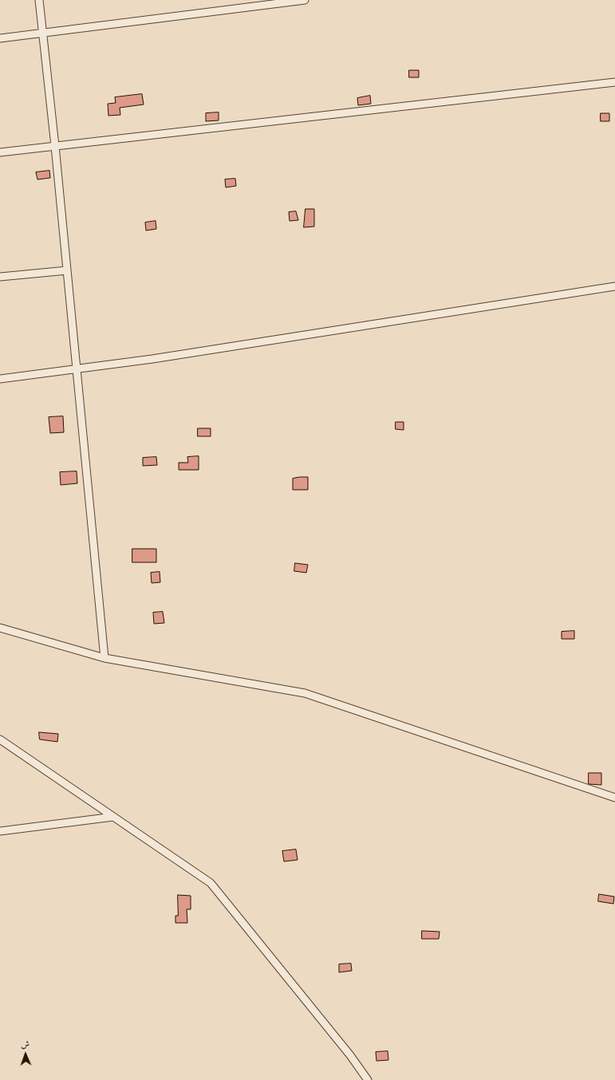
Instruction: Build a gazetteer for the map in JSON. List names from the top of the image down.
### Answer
{
  "north": "top"
}
